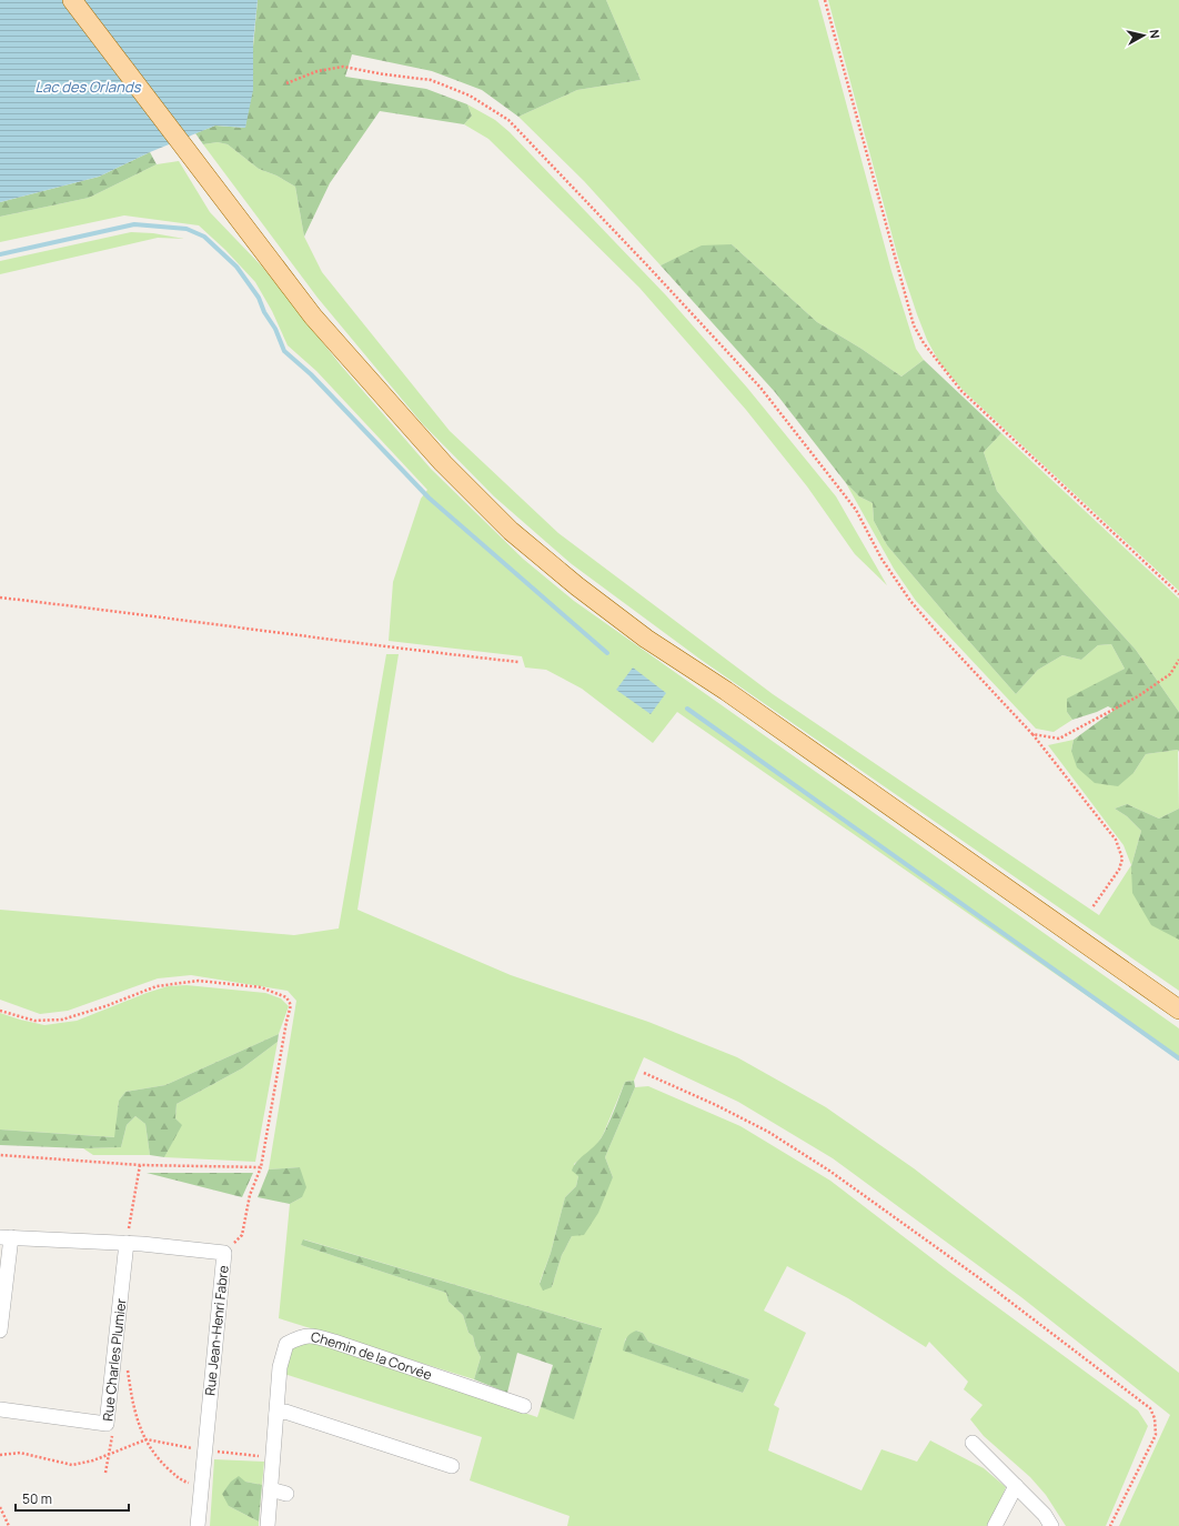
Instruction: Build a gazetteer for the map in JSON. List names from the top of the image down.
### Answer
{
  "streets": {
    "street": ["Rue Jean-Henri Fabre", "Chemin de la Corvée", "Rue Charles Plumier"]
  },
  "crossings": [
    ["Rue Jean-Henri Fabre", "Rue Charles Plumier"]
  ],
  "water": ["Lac des Orlands"],
  "scale_bar": "50 m",
  "north": "right"
}
